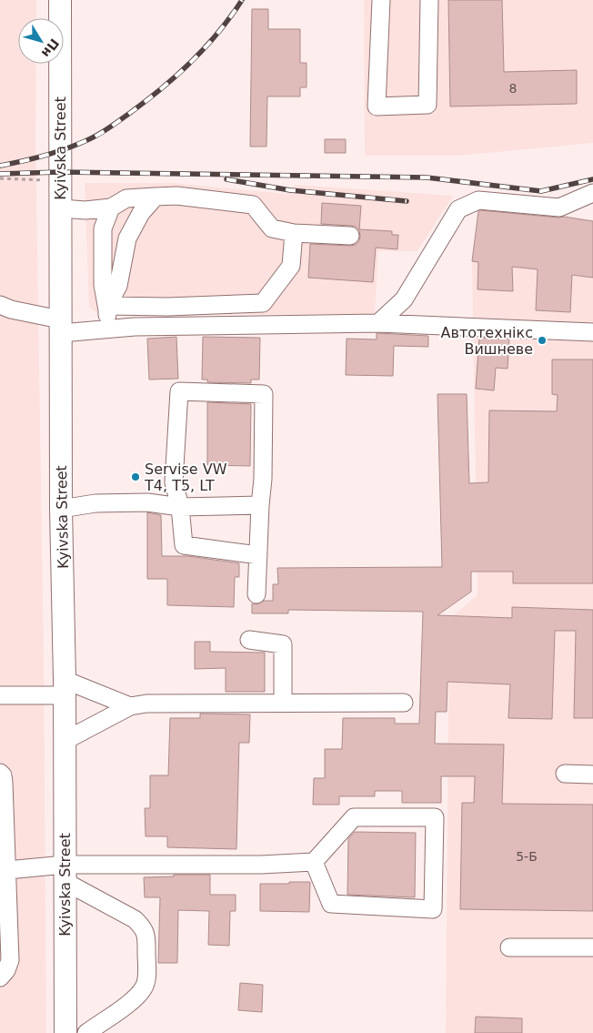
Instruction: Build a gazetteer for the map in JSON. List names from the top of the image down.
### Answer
{
  "streets": {
    "main road": ["Kyivska Street"]
  },
  "places": ["Автотехнікс Вишневе", "Servise VW T4, T5, LT"],
  "house_numbers": ["8", "5-Б"],
  "north": "bottom right"
}
